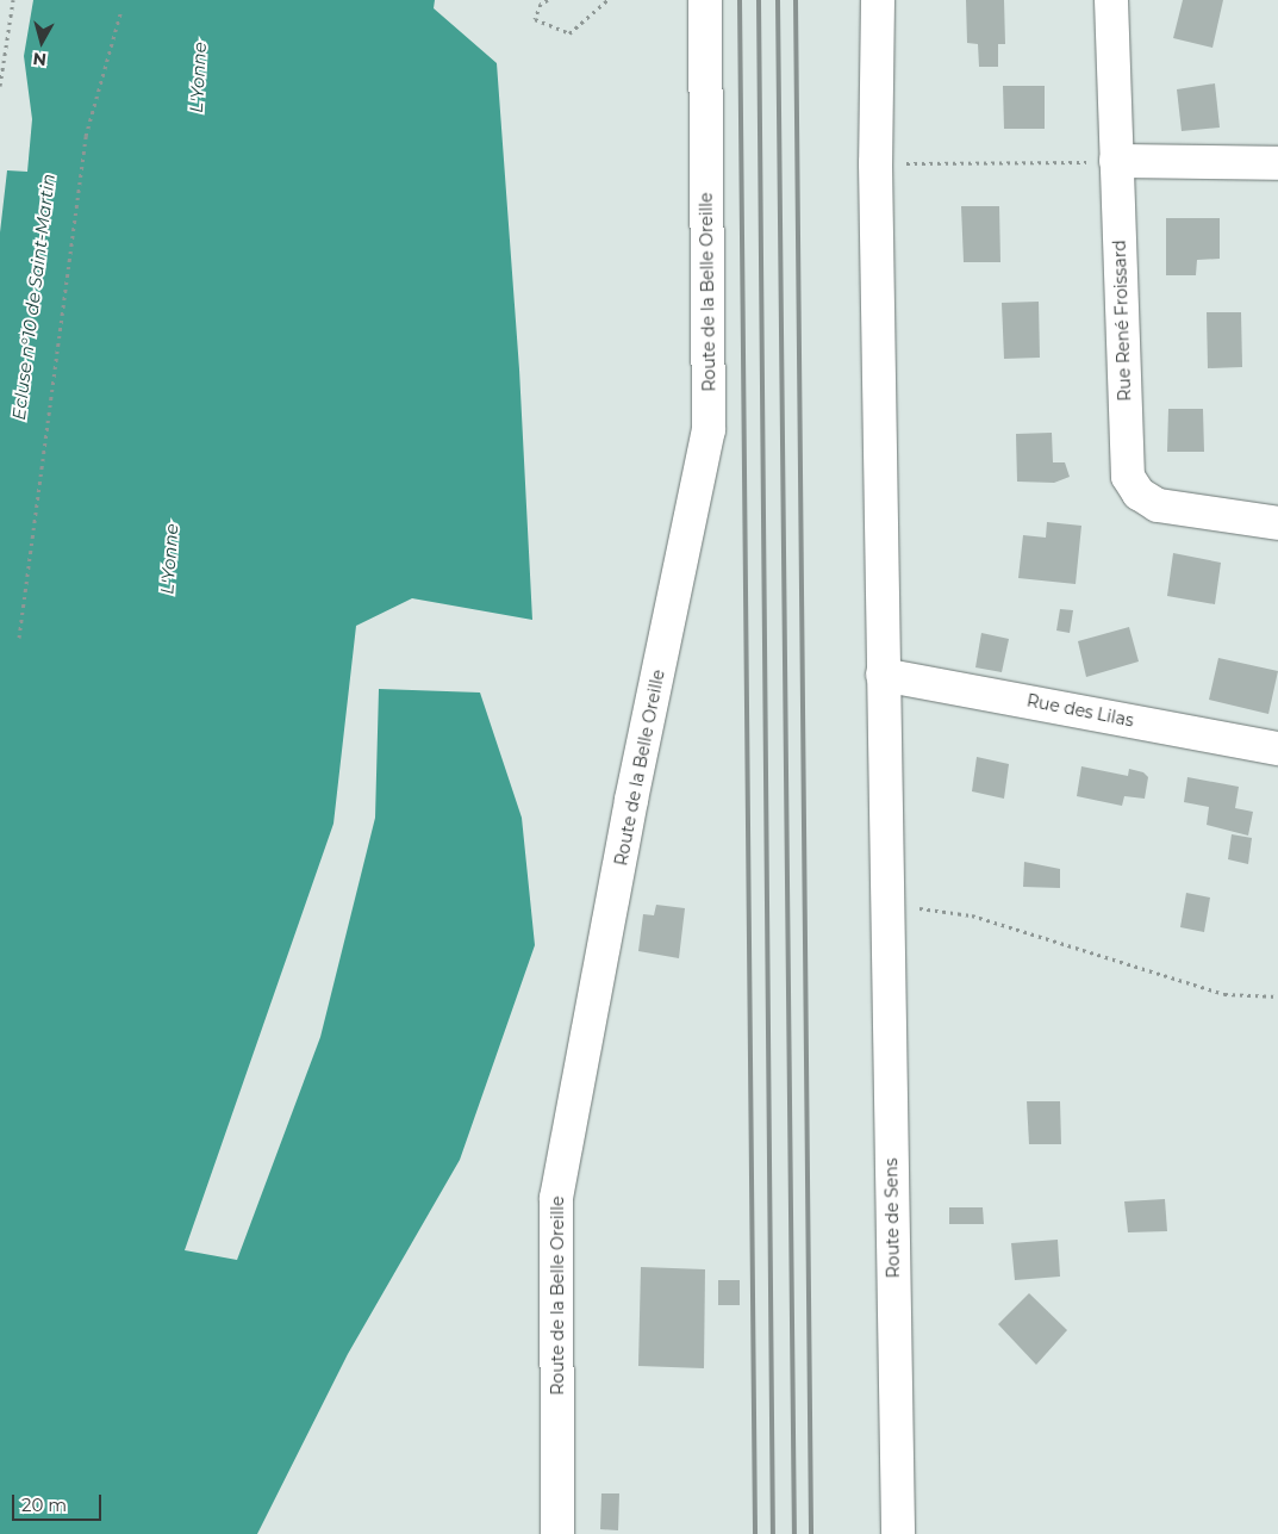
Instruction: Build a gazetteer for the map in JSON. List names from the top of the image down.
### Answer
{
  "streets": {
    "street": [
      "Route de la Belle Oreille",
      "Rue René Froissard",
      "Rue des Lilas",
      "Route de Sens"
    ]
  },
  "crossings": [
    ["Rue des Lilas", "Route de Sens"]
  ],
  "water": ["L'Yonne", "Ecluse n°10 de Saint-Martin"],
  "scale_bar": "20 m",
  "north": "bottom"
}
